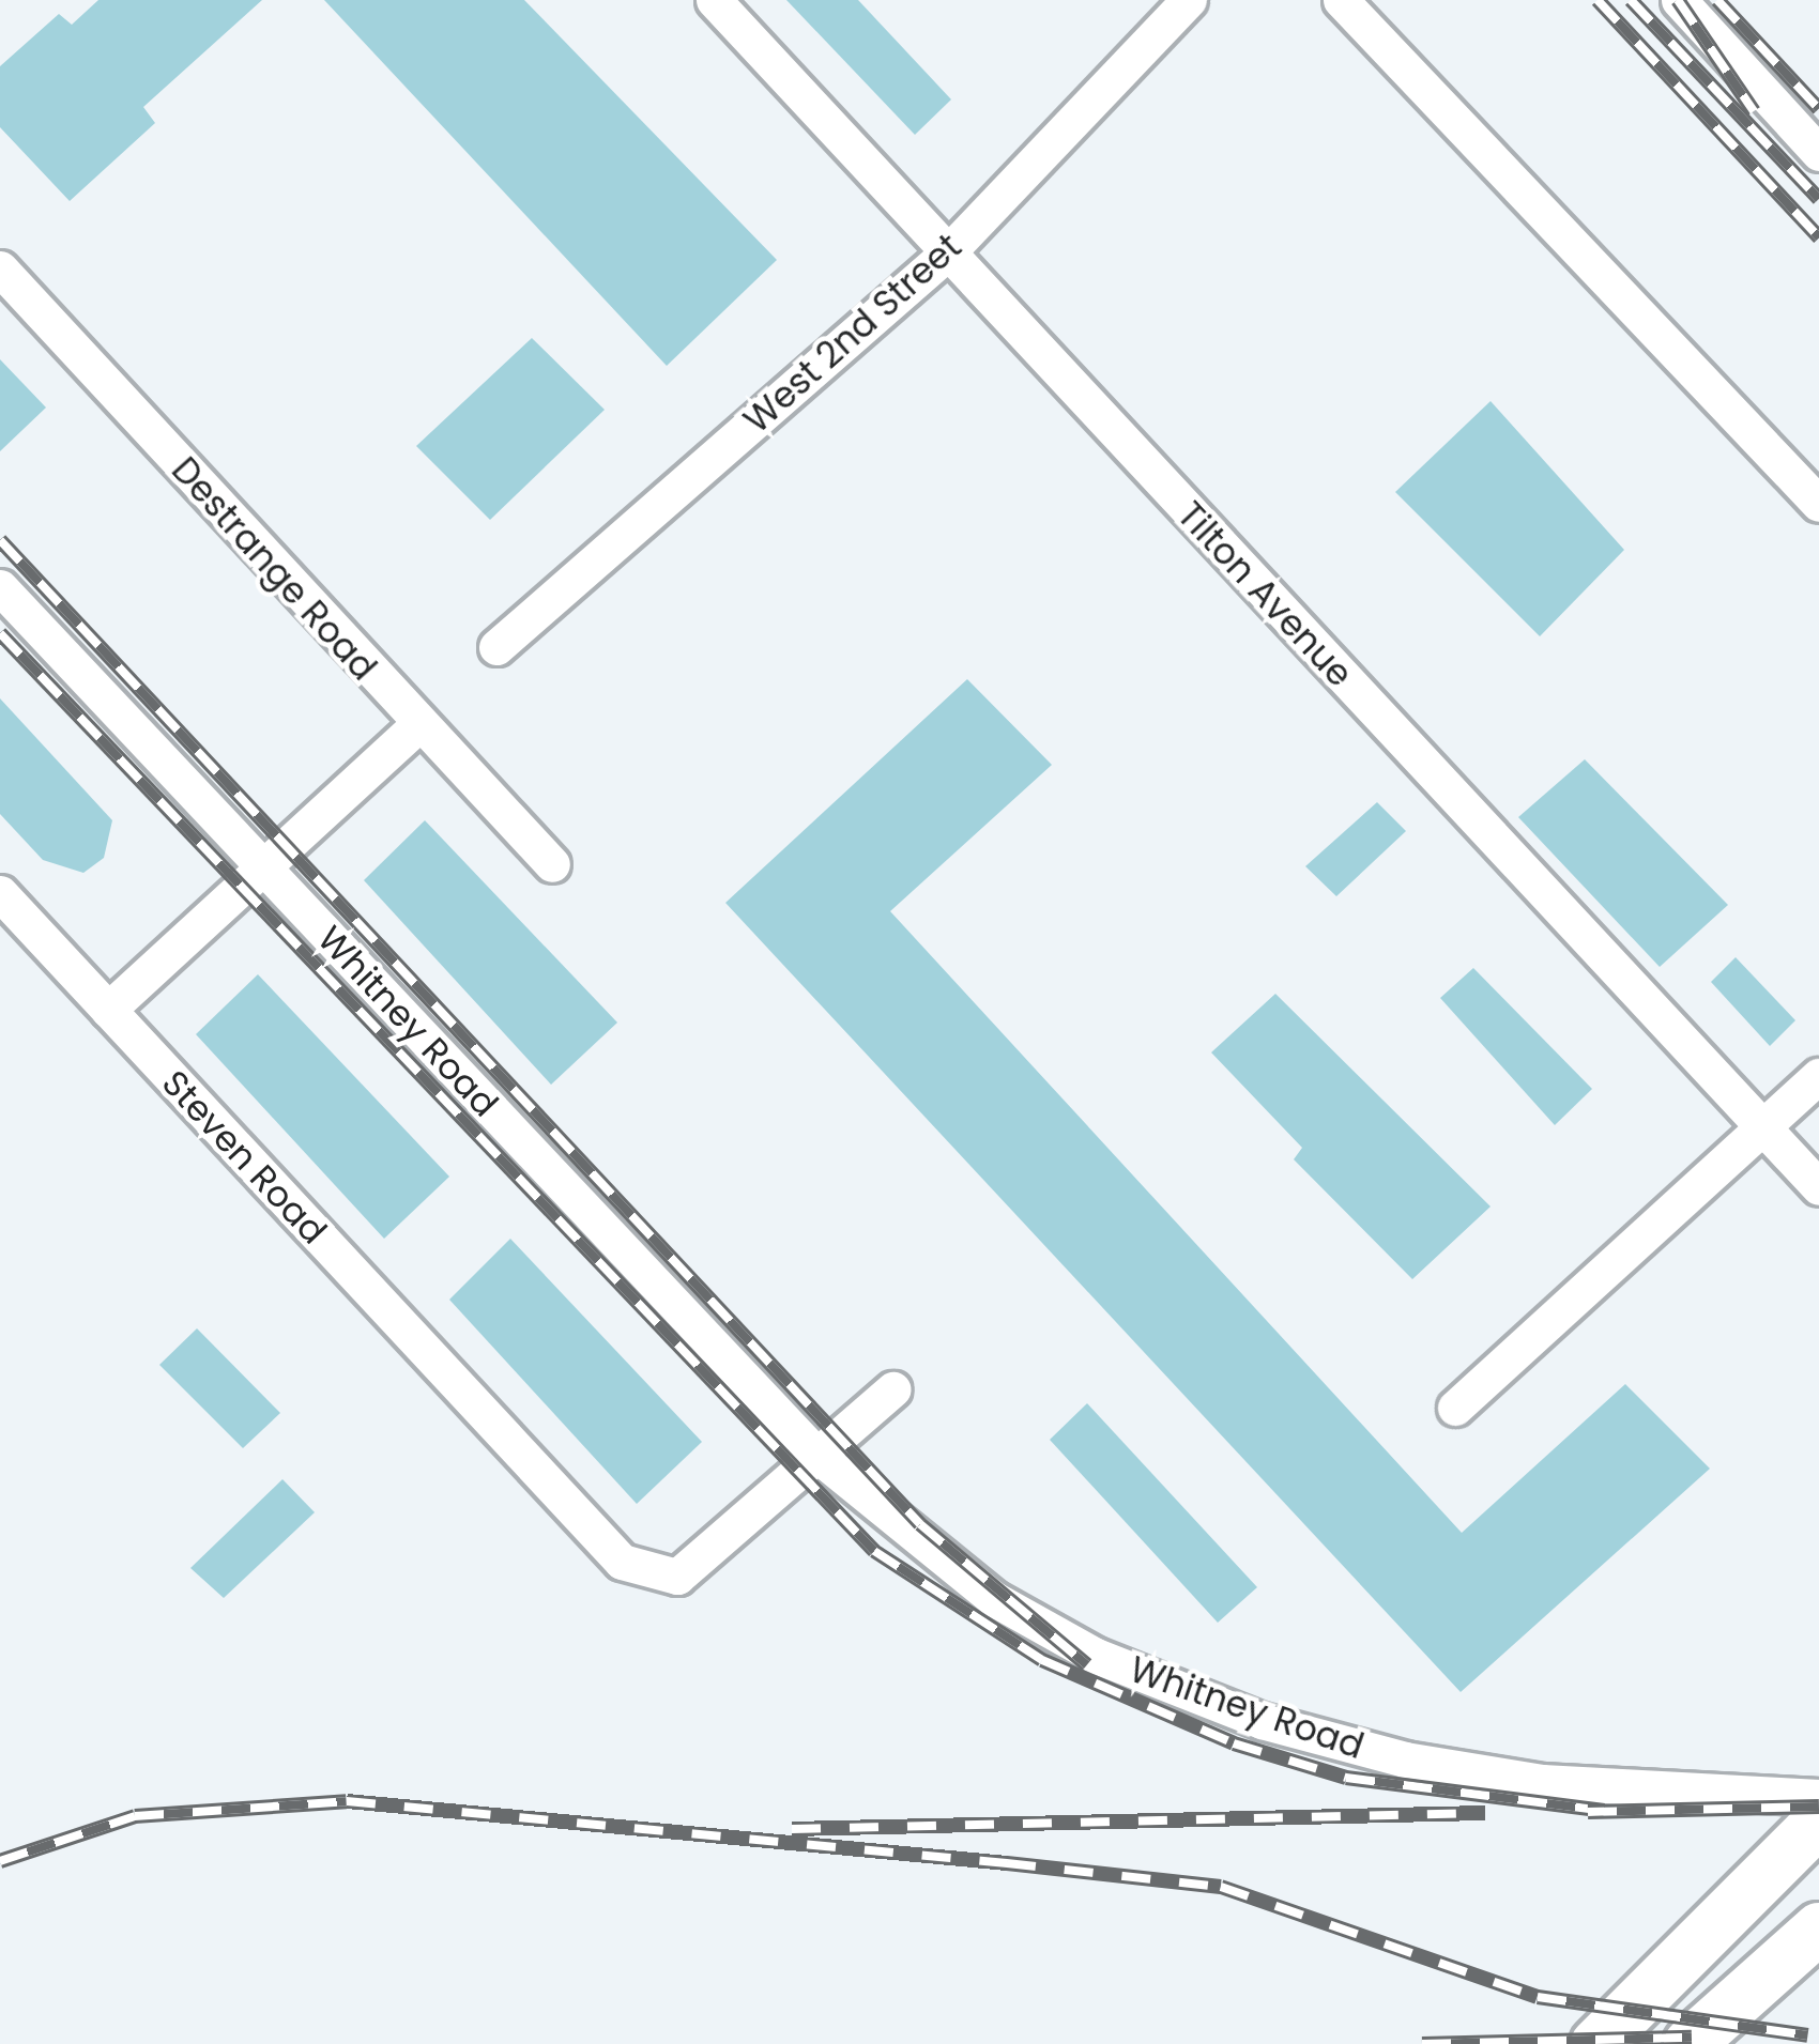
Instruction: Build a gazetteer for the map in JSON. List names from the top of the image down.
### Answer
{
  "streets": {
    "street": [
      "West 2nd Street",
      "Destrange Road",
      "Tilton Avenue",
      "Whitney Road",
      "Steven Road"
    ]
  },
  "crossings": [
    ["West 2nd Street", "Tilton Avenue"],
    ["Whitney Road", "Steven Road"]
  ]
}
